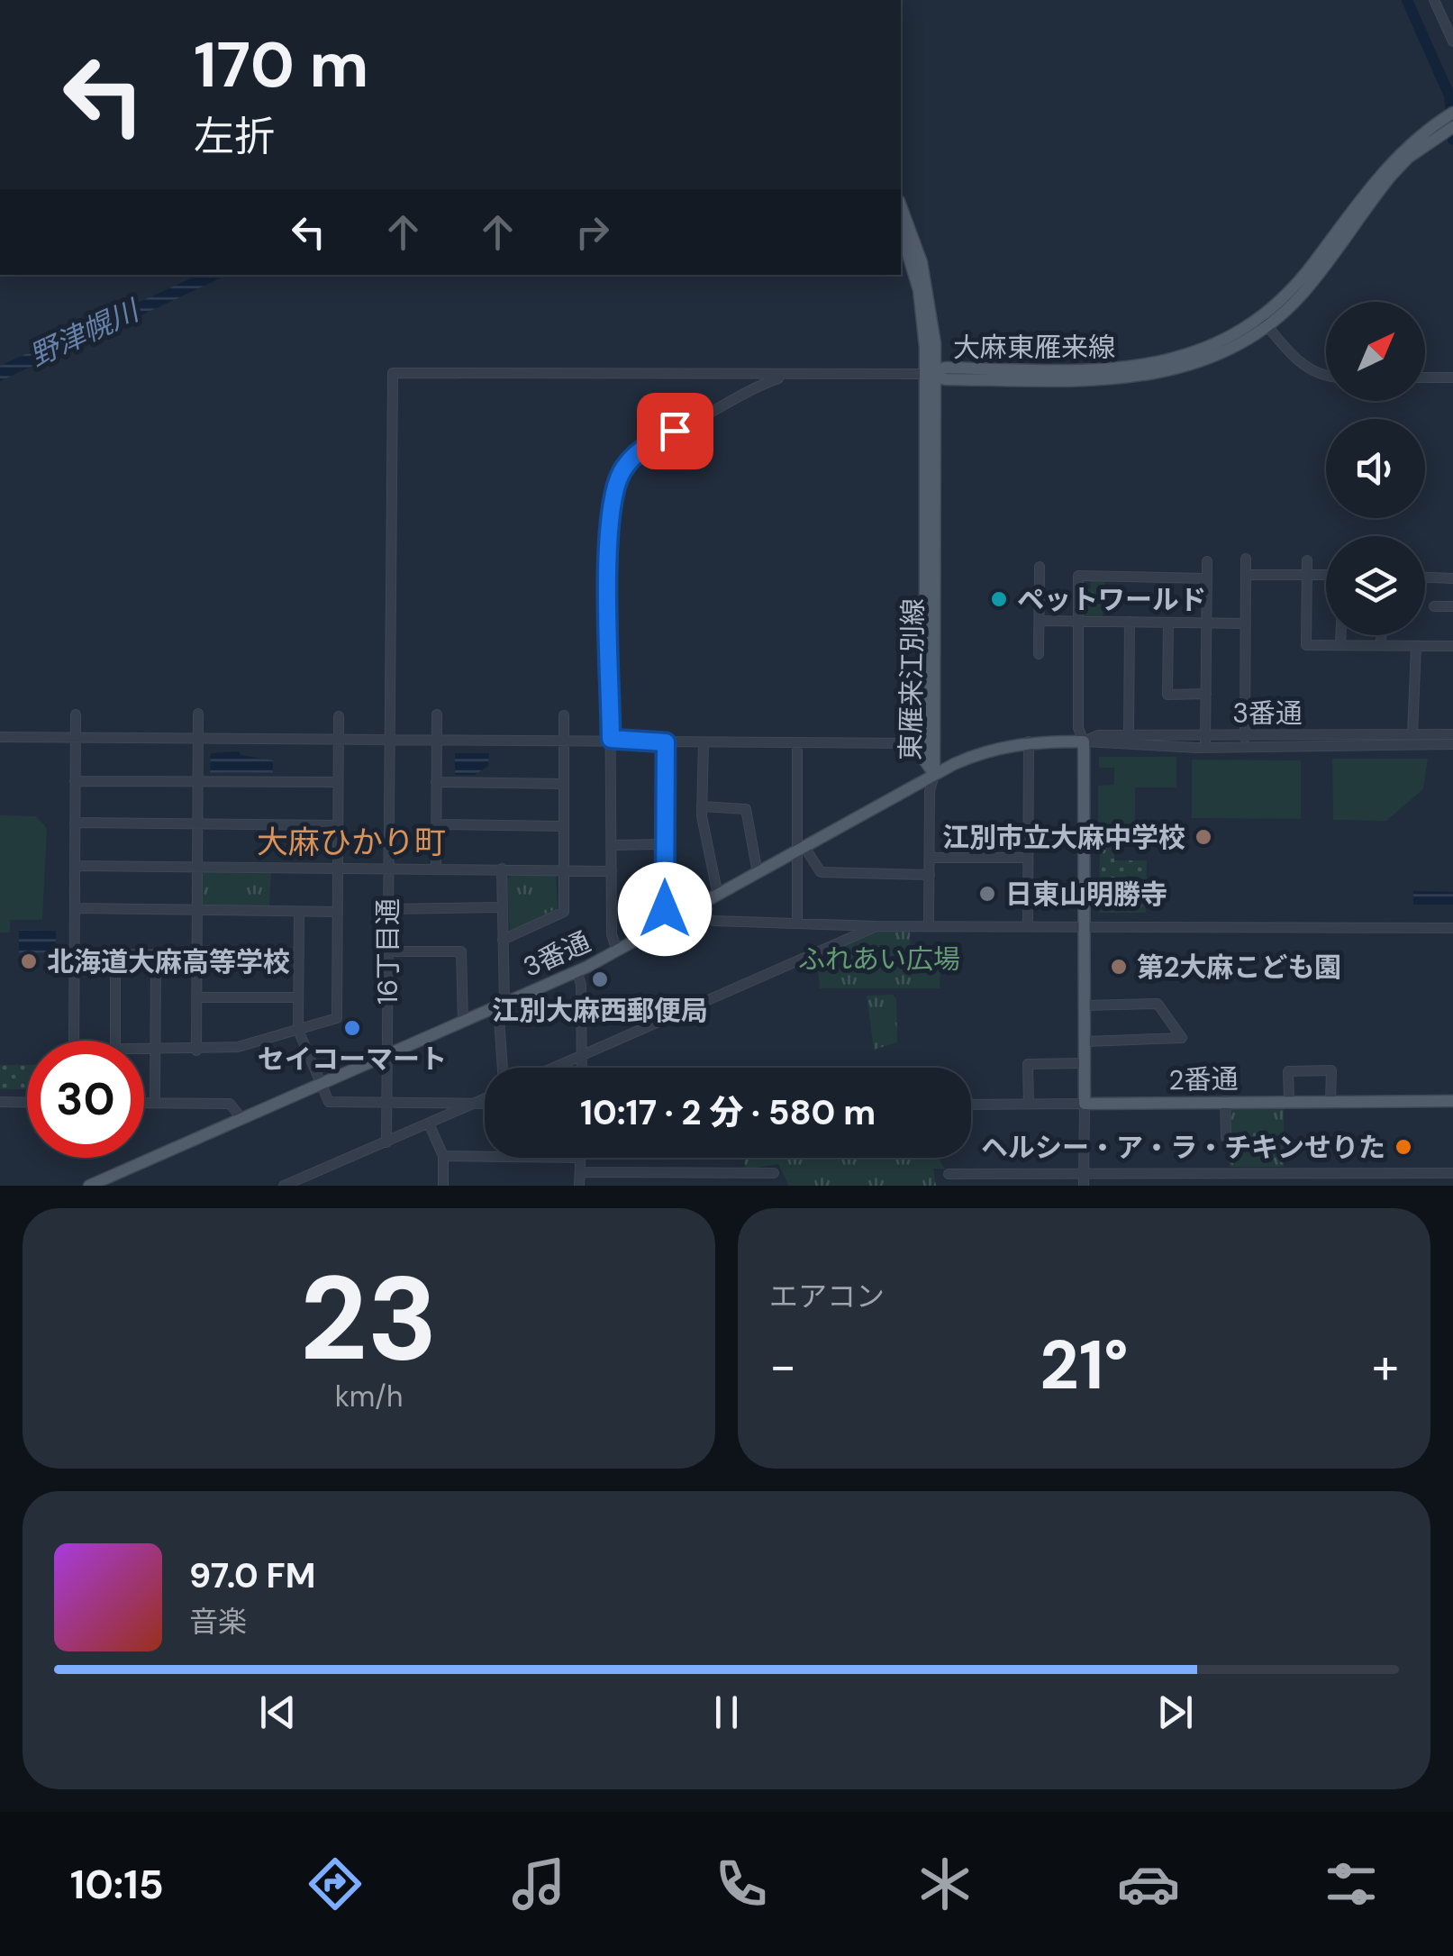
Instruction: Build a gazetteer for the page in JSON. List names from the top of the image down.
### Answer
{
  "streets": {
    "main road": [
      "大麻東雁来線",
      "東雁来江別線",
      "3番通",
      "2番通"
    ],
    "street": ["16丁目通"]
  },
  "crossings": [
    ["大麻東雁来線", "東雁来江別線"],
    ["東雁来江別線", "3番通"],
    ["3番通", "16丁目通"]
  ],
  "districts": ["大麻ひかり町"],
  "water": ["野津幌川"],
  "parks": ["ふれあい広場"],
  "places": [
    "ペットワールド",
    "江別市立大麻中学校",
    "日東山明勝寺",
    "北海道大麻高等学校",
    "第2大麻こども園",
    "江別大麻西郵便局",
    "セイコーマート",
    "ヘルシー・ア・ラ・チキンせりた"
  ],
  "north": "top right",
  "page": {
    "turn": ["170 m", "左折"],
    "limit": "30",
    "trip": "10:17 · 2 分 · 580 m",
    "tile": [
      ["23", "km/h"],
      "エアコン"
    ],
    "heat": ["−", "21°", "+"],
    "song": ["97.0 FM", "音楽"],
    "tabs": "10:15"
  }
}
